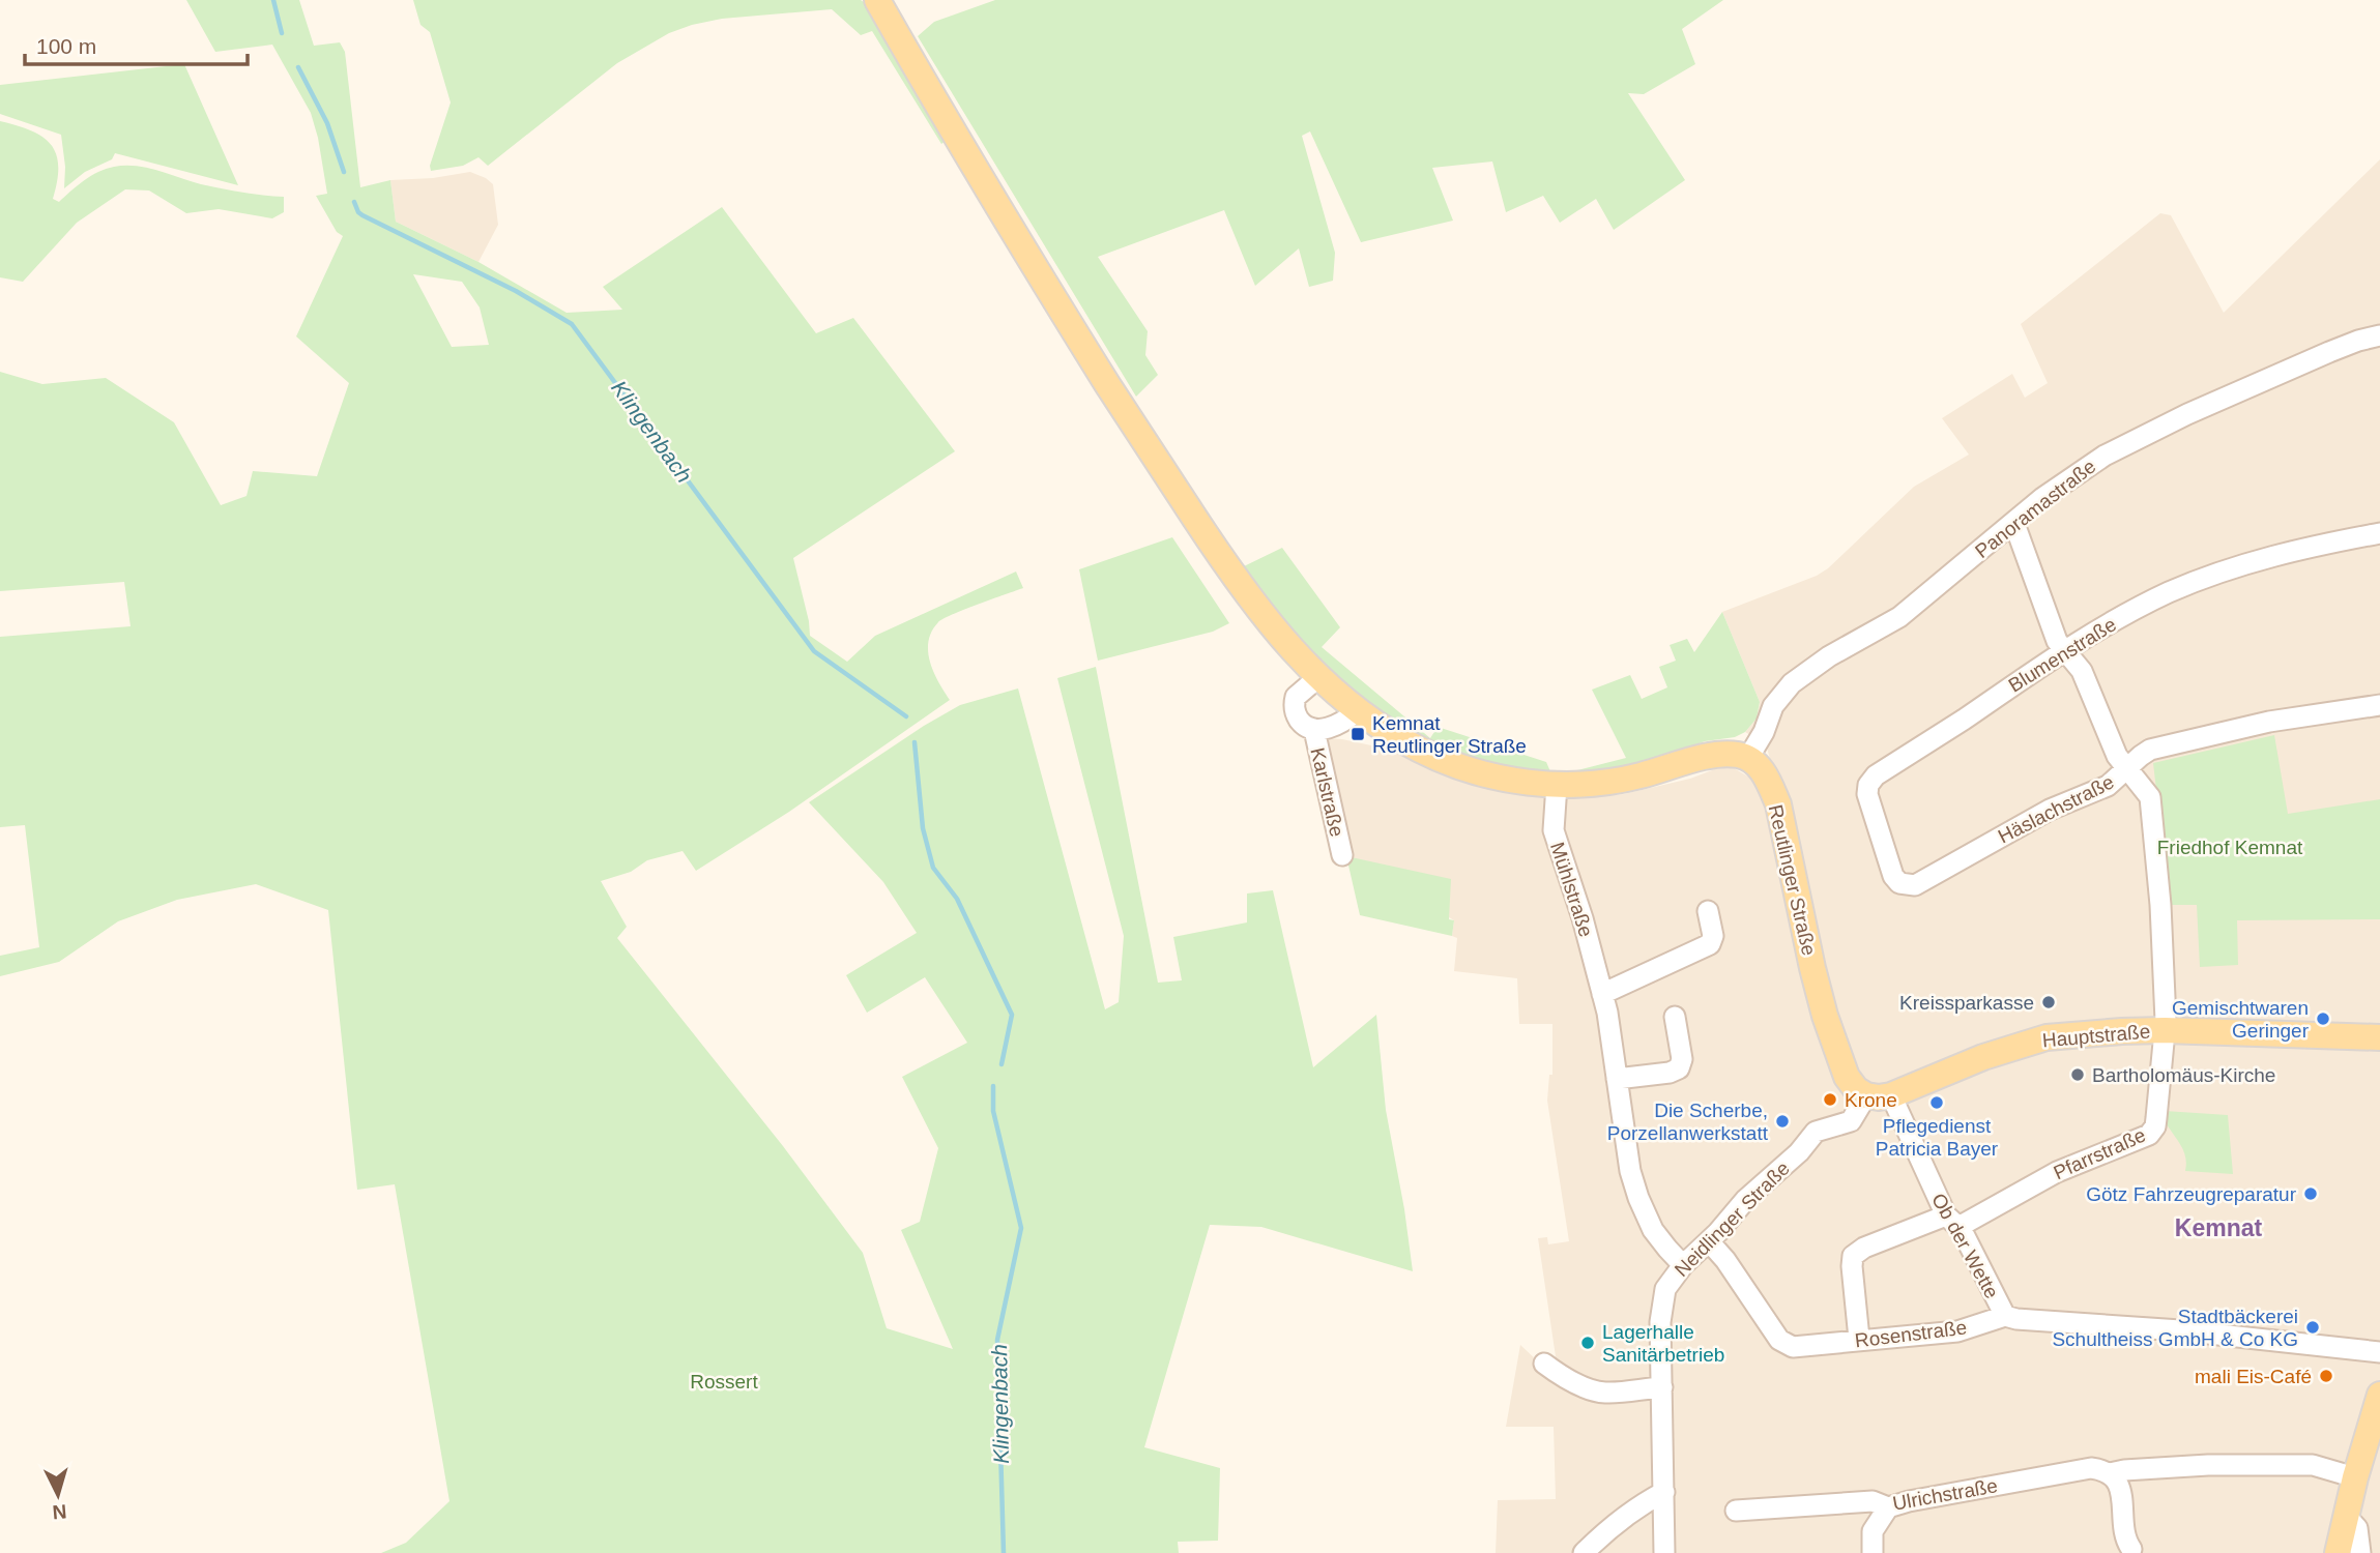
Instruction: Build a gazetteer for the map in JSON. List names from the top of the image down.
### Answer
{
  "streets": {
    "main road": ["Reutlinger Straße", "Hauptstraße"],
    "street": [
      "Panoramastraße",
      "Blumenstraße",
      "Karlstraße",
      "Häslachstraße",
      "Mühlstraße",
      "Pfarrstraße",
      "Neidlinger Straße",
      "Ob der Wette",
      "Rosenstraße",
      "Ulrichstraße"
    ]
  },
  "crossings": [
    ["Panoramastraße", "Reutlinger Straße"],
    ["Blumenstraße", "Häslachstraße"],
    ["Reutlinger Straße", "Hauptstraße"],
    ["Reutlinger Straße", "Neidlinger Straße"],
    ["Reutlinger Straße", "Ob der Wette"],
    ["Mühlstraße", "Neidlinger Straße"],
    ["Hauptstraße", "Pfarrstraße"],
    ["Hauptstraße", "Neidlinger Straße"],
    ["Hauptstraße", "Ob der Wette"],
    ["Pfarrstraße", "Ob der Wette"],
    ["Neidlinger Straße", "Ob der Wette"],
    ["Neidlinger Straße", "Rosenstraße"],
    ["Ob der Wette", "Rosenstraße"]
  ],
  "districts": ["Kemnat"],
  "water": ["Klingenbach"],
  "parks": ["Friedhof Kemnat", "Rossert"],
  "places": {
    "transit": ["Kemnat Reutlinger Straße"],
    "other": [
      "Kreissparkasse",
      "Gemischtwaren Geringer",
      "Bartholomäus-Kirche",
      "Krone",
      "Pflegedienst Patricia Bayer",
      "Die Scherbe, Porzellanwerkstatt",
      "Götz Fahrzeugreparatur",
      "Stadtbäckerei Schultheiss GmbH & Co KG",
      "Lagerhalle Sanitärbetrieb",
      "mali Eis-Café"
    ]
  },
  "scale_bar": "100 m",
  "north": "bottom"
}
